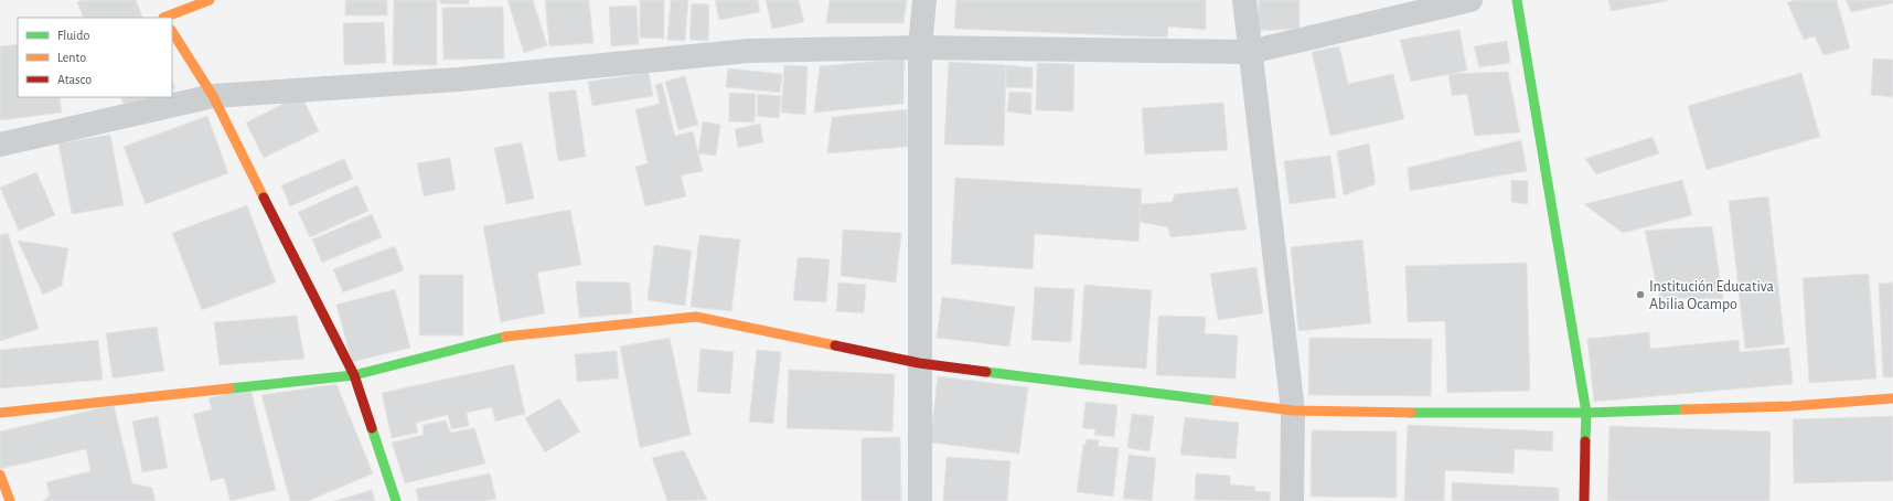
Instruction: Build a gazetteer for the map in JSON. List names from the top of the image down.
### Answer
{
  "places": ["Institución Educativa Abilia Ocampo"],
  "legend": ["Fluido", "Lento", "Atasco"]
}
